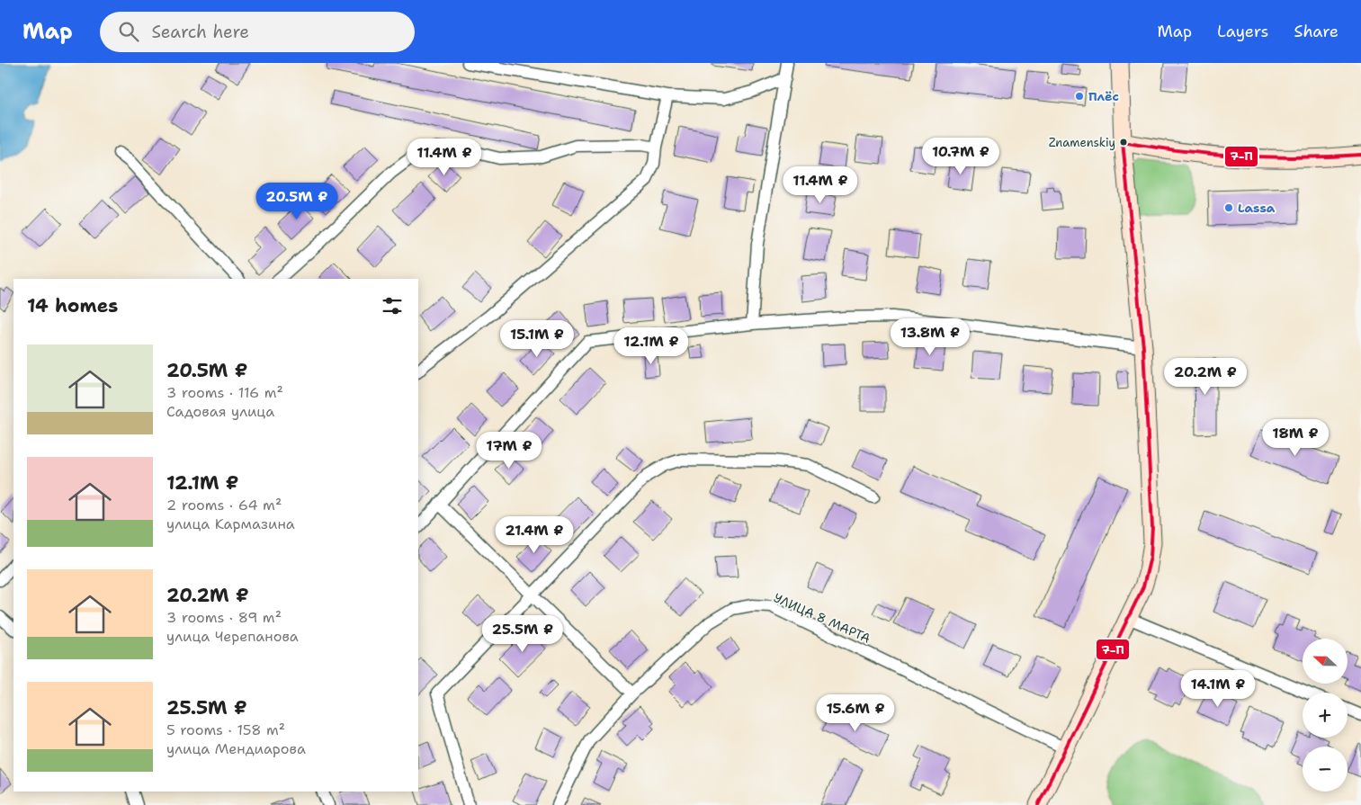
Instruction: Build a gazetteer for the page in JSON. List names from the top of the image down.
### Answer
{
  "streets": {
    "street": ["УЛИЦА 8 МАРТА"]
  },
  "places": ["Плёс", "Znamenskiy", "Lassa"],
  "lines": ["transit line 7-П"],
  "north": "left",
  "page": {
    "header": "Map",
    "search": "Search here",
    "nav": ["Map", "Layers", "Share"],
    "price": [
      "10.7M ₽",
      "11.4M ₽",
      "11.4M ₽",
      "20.5M ₽",
      "13.8M ₽",
      "15.1M ₽",
      "12.1M ₽",
      "20.2M ₽",
      "18M ₽",
      "17M ₽",
      "21.4M ₽",
      "25.5M ₽",
      "14.1M ₽",
      "15.6M ₽"
    ],
    "heading": "14 homes",
    "list": [
      {
        "name": "20.5M ₽",
        "note": "3 rooms · 116 m² · Садовая улица"
      },
      {
        "name": "12.1M ₽",
        "note": "2 rooms · 64 m² · улица Кармазина"
      },
      {
        "name": "20.2M ₽",
        "note": "3 rooms · 89 m² · улица Черепанова"
      },
      {
        "name": "25.5M ₽",
        "note": "5 rooms · 158 m² · улица Мендиарова"
      }
    ],
    "map_buttons": ["+", "−"]
  }
}
